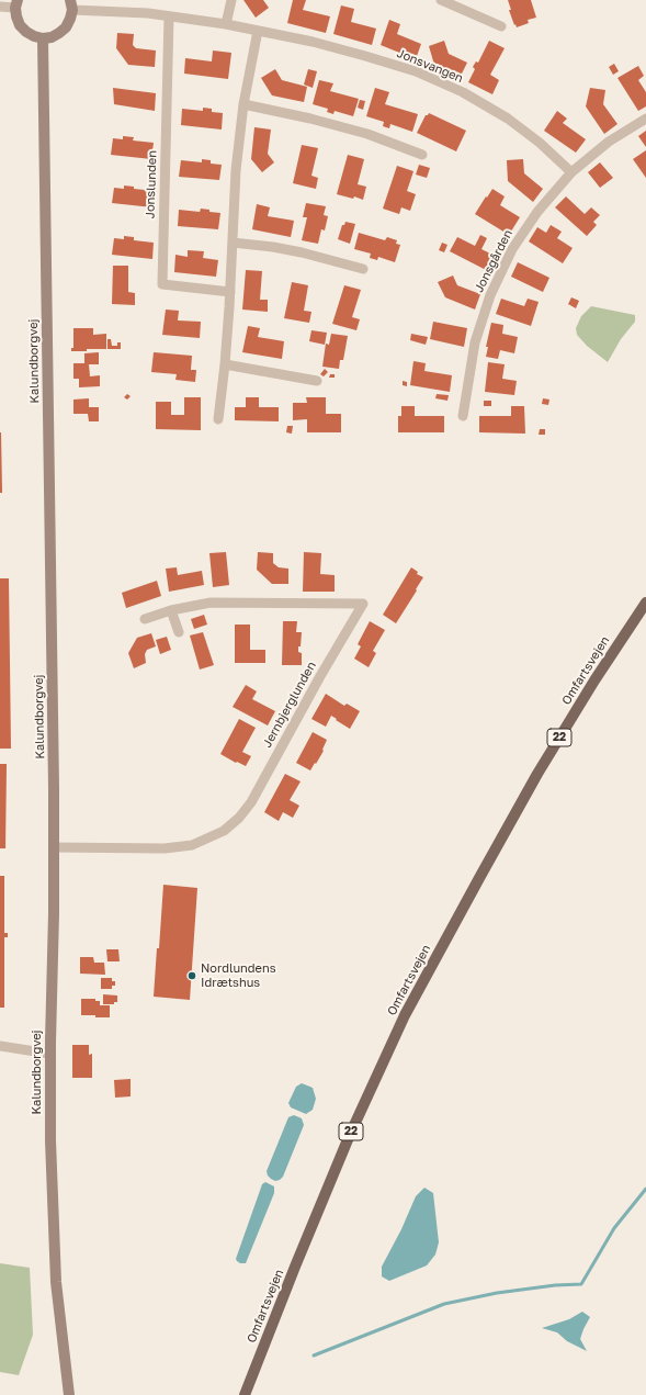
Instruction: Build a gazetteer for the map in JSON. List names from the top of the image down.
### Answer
{
  "streets": {
    "main road": ["Omfartsvejen", "22"],
    "street": [
      "Jonsvangen",
      "Jonslunden",
      "Jonsgården",
      "Kalundborgvej",
      "Jernbjerglunden"
    ]
  },
  "crossings": [
    ["Jonsvangen", "Jonslunden"],
    ["Jonsvangen", "Jonsgården"],
    ["Kalundborgvej", "Jernbjerglunden"]
  ],
  "places": ["Nordlundens Idrætshus"]
}
